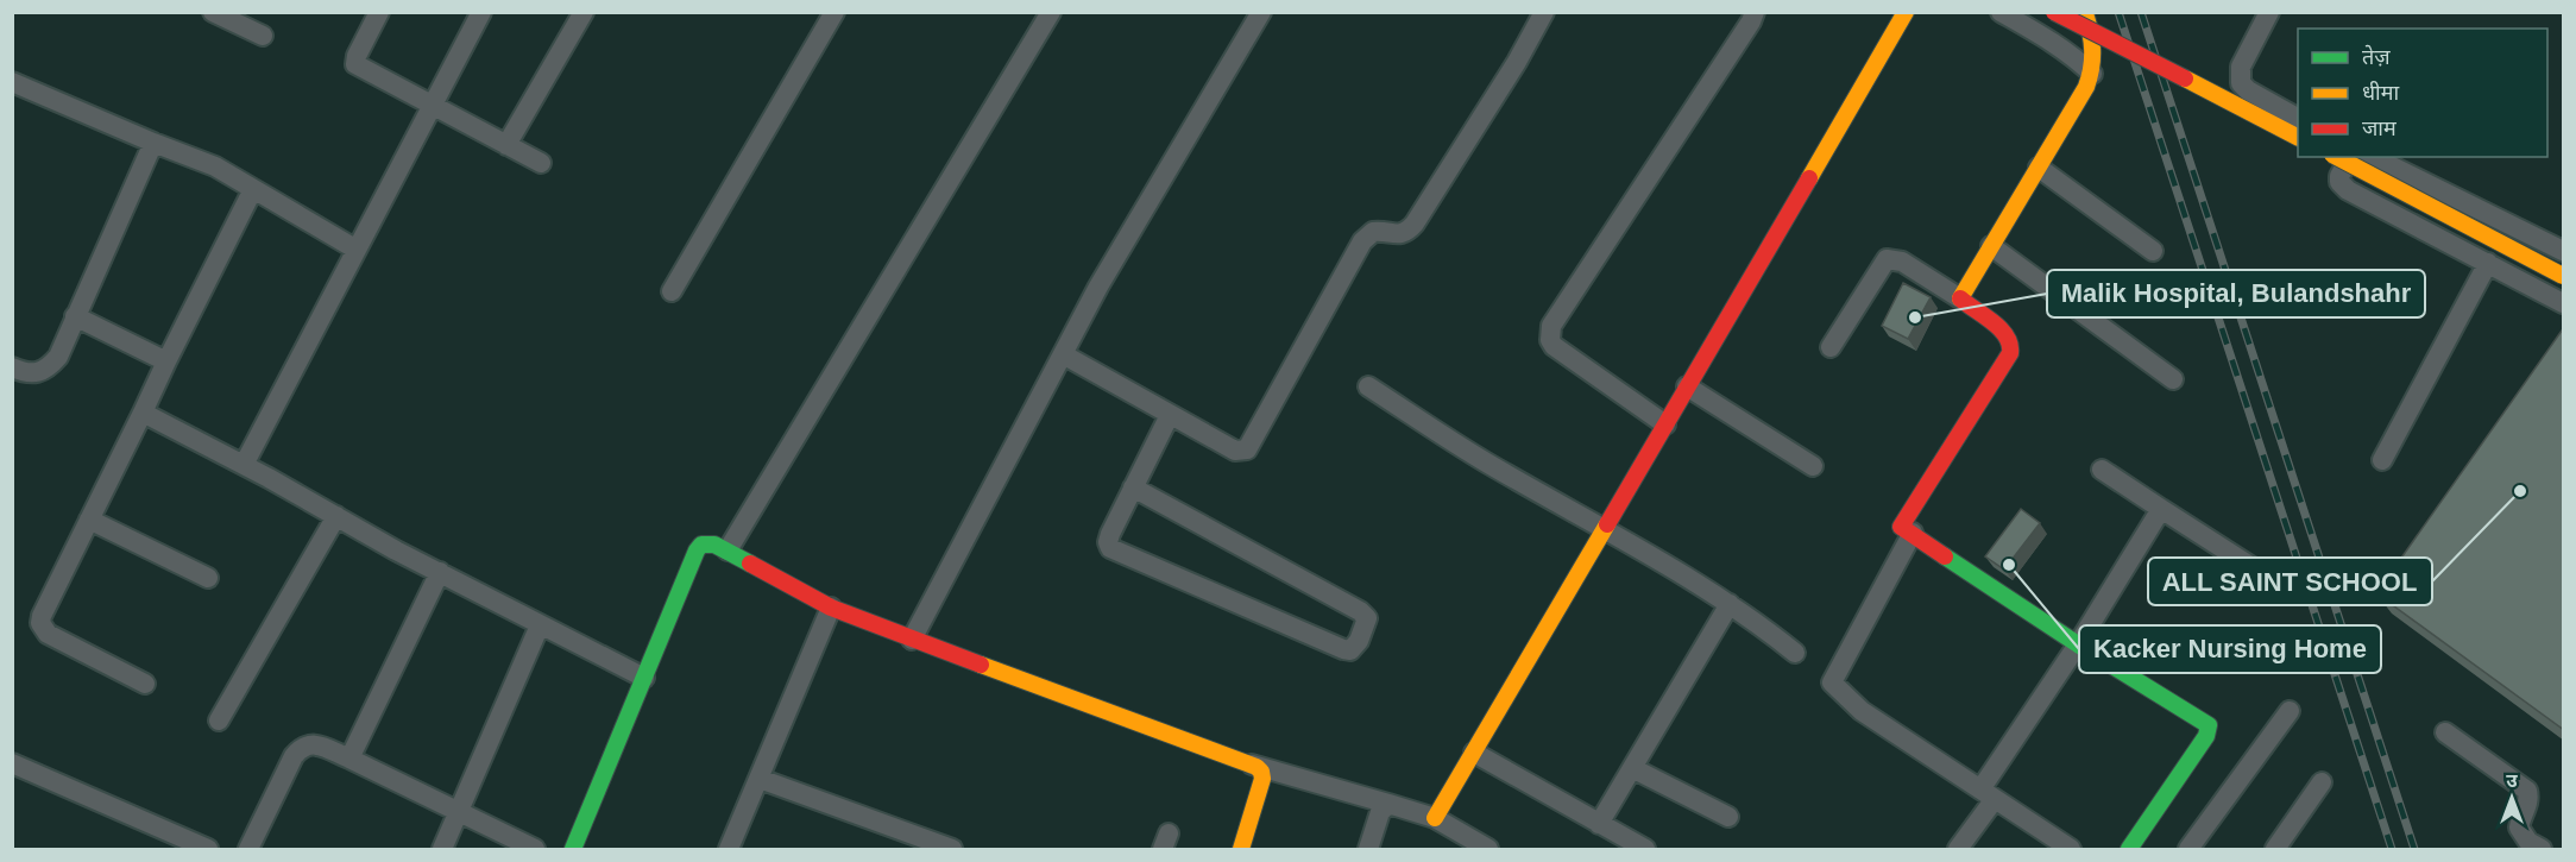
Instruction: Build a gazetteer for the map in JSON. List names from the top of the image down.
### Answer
{
  "places": ["Malik Hospital, Bulandshahr", "ALL SAINT SCHOOL", "Kacker Nursing Home"],
  "legend": ["तेज़", "धीमा", "जाम"],
  "north": "top"
}
